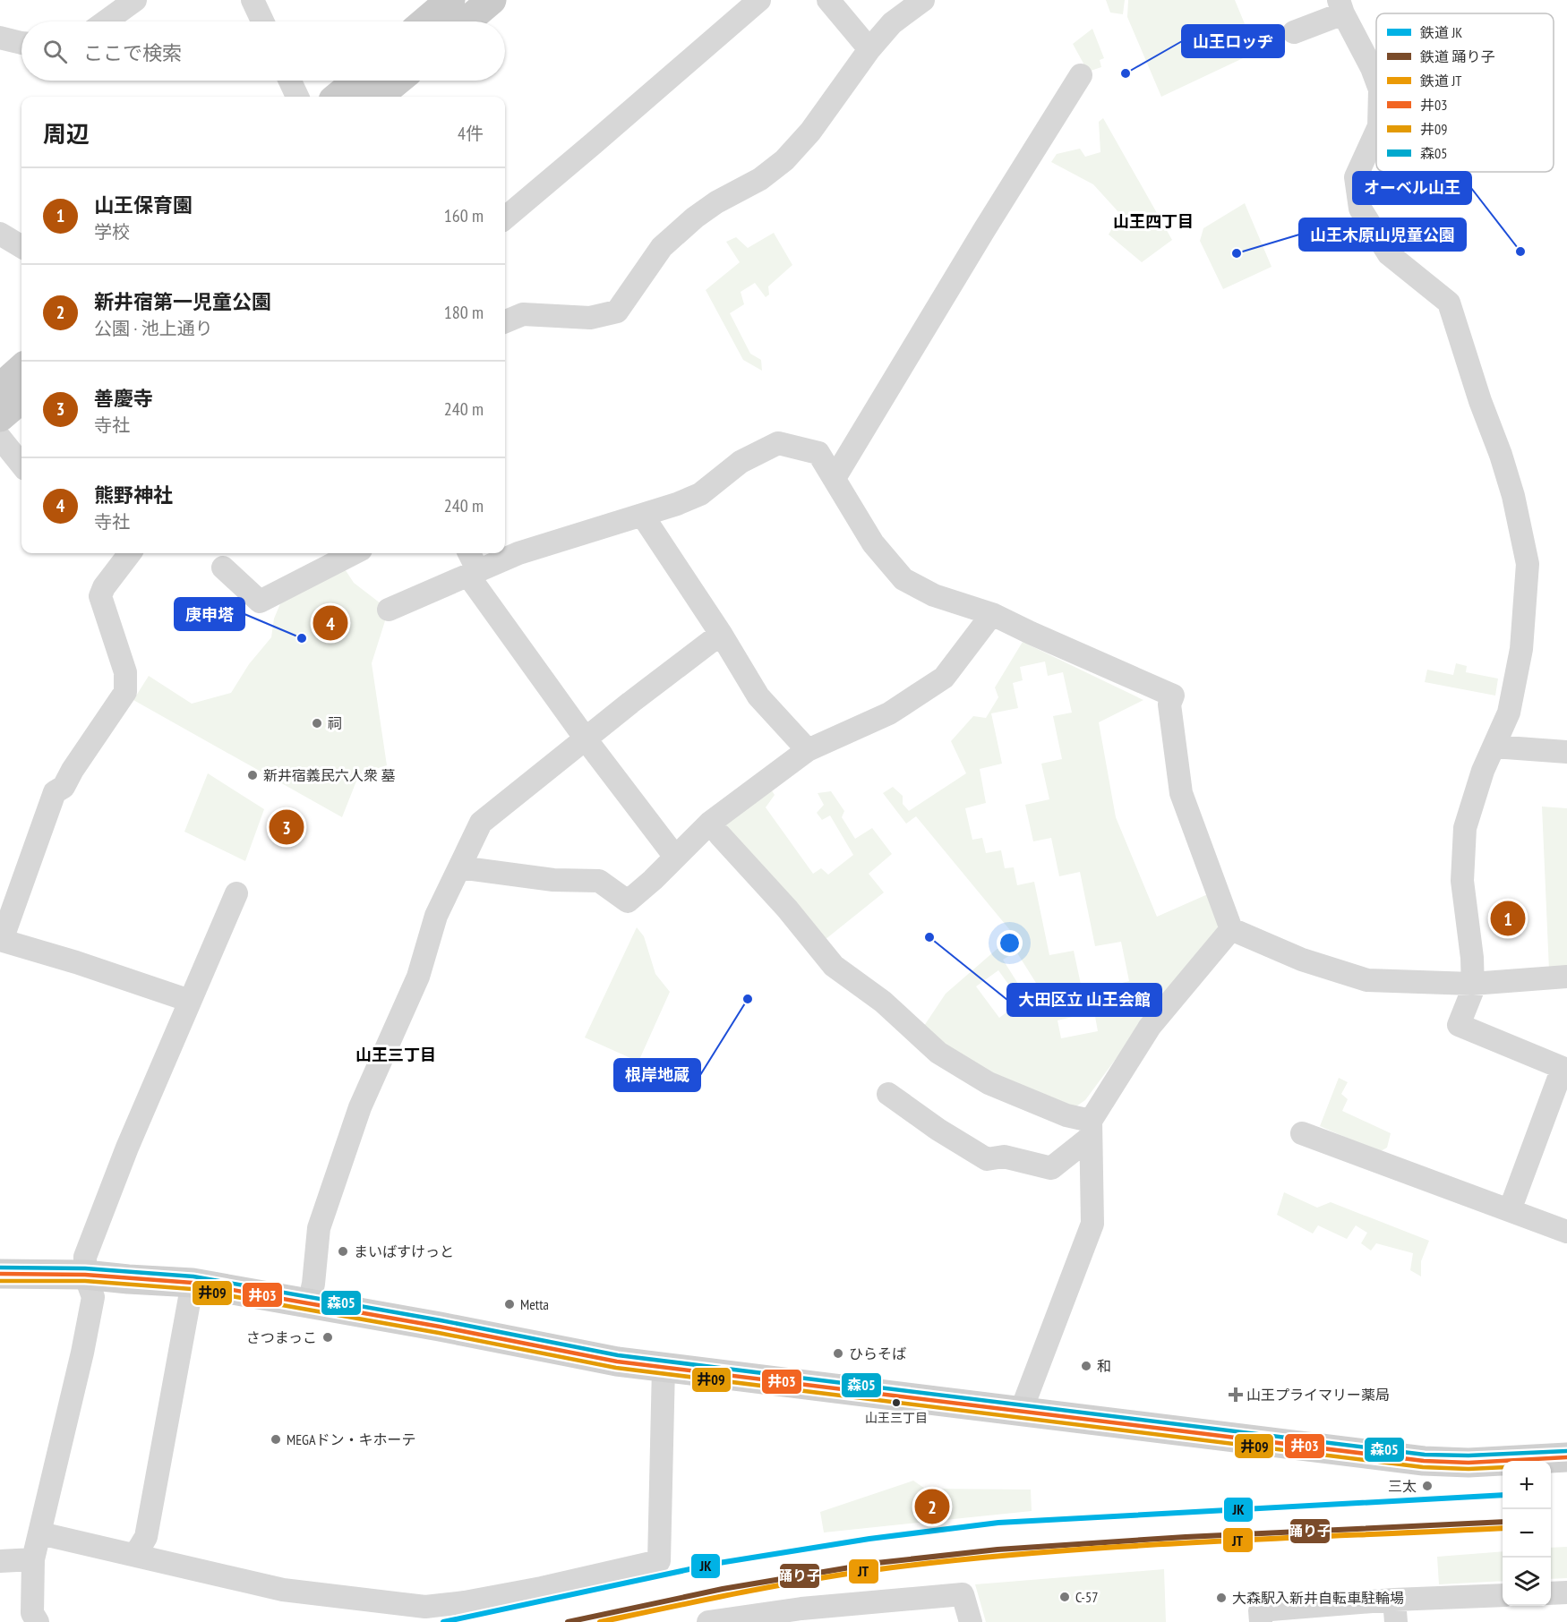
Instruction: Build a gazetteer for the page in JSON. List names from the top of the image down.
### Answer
{
  "districts": ["山王四丁目", "山王三丁目"],
  "places": {
    "other": [
      "山王ロッヂ",
      "オーベル山王",
      "山王木原山児童公園",
      "庚申塔",
      "祠",
      "新井宿義民六人衆 墓",
      "大田区立 山王会館",
      "根岸地蔵",
      "まいばすけっと",
      "Metta",
      "さつまっこ",
      "ひらそば",
      "和",
      "山王三丁目",
      "MEGAドン・キホーテ",
      "三太",
      "C-57",
      "大森駅入新井自転車駐輪場"
    ],
    "health": ["山王プライマリー薬局"]
  },
  "lines": [
    "transit line 森05",
    "transit line 井03",
    "transit line 井09",
    "rail line JK",
    "rail line 踊り子",
    "rail line JT"
  ],
  "legend": [
    "鉄道 JK",
    "鉄道 踊り子",
    "鉄道 JT",
    "井03",
    "井09",
    "森05"
  ],
  "page": {
    "search": "ここで検索",
    "heading": ["周辺", "4件"],
    "list": [
      {
        "mark": "1",
        "name": "山王保育園",
        "note": "学校",
        "value": "160 m"
      },
      {
        "mark": "2",
        "name": "新井宿第一児童公園",
        "note": "公園 · 池上通り",
        "value": "180 m"
      },
      {
        "mark": "3",
        "name": "善慶寺",
        "note": "寺社",
        "value": "240 m"
      },
      {
        "mark": "4",
        "name": "熊野神社",
        "note": "寺社",
        "value": "240 m"
      }
    ],
    "pins": [
      "4",
      "3",
      "1",
      "2"
    ],
    "map_buttons": ["+", "−"]
  }
}
